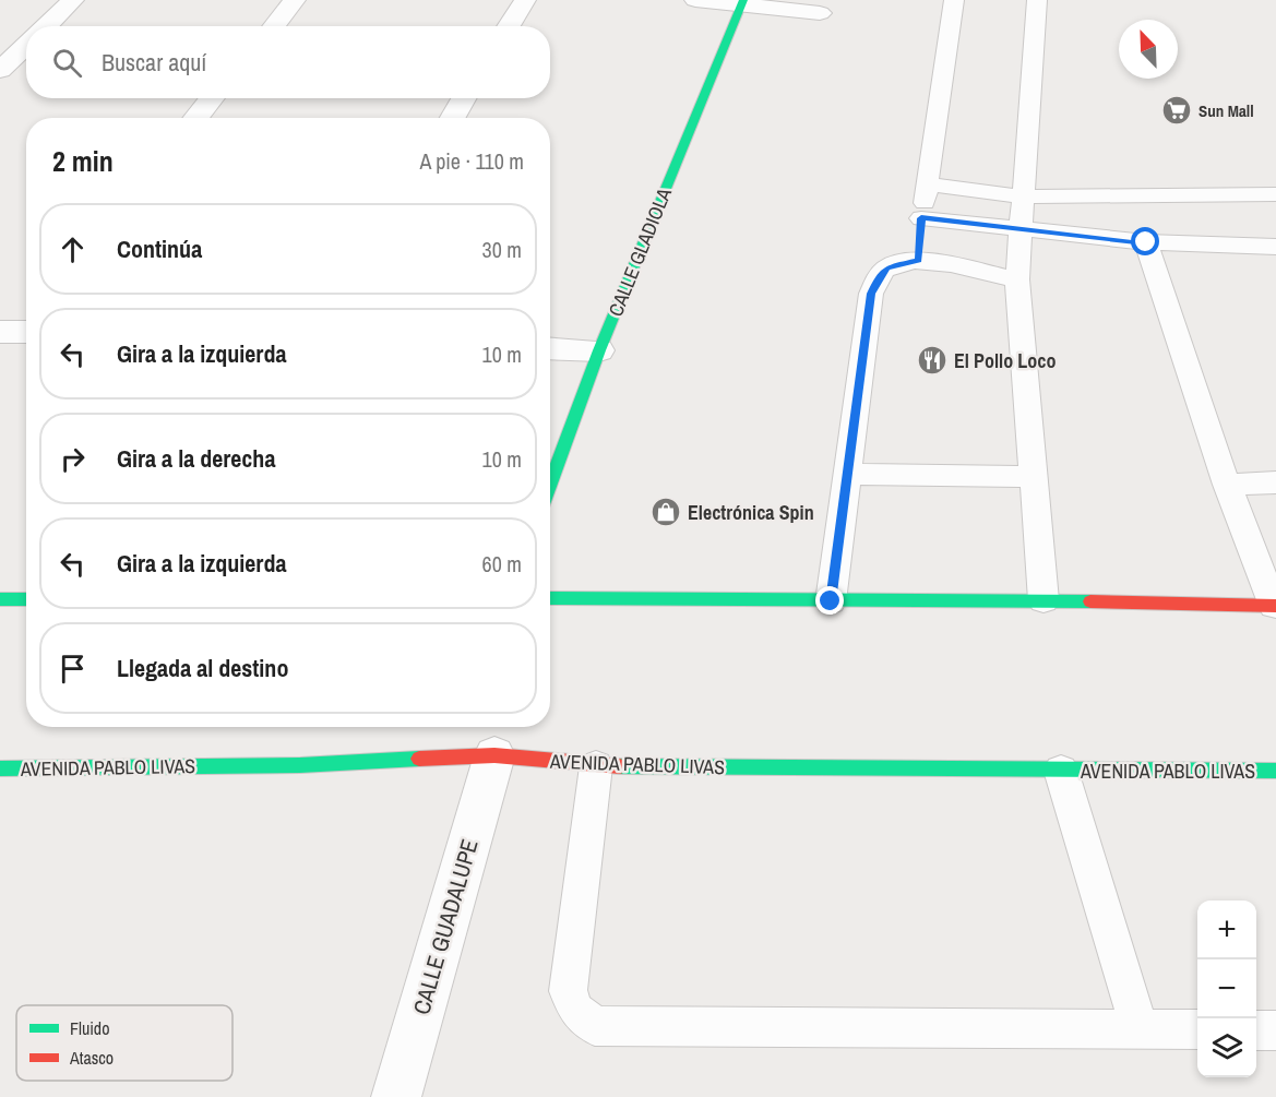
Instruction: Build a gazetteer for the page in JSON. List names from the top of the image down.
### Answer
{
  "streets": {
    "main road": ["CALLE GLADIOLA", "AVENIDA PABLO LIVAS"],
    "street": ["CALLE GUADALUPE"]
  },
  "crossings": [
    ["AVENIDA PABLO LIVAS", "CALLE GUADALUPE"]
  ],
  "places": {
    "supermarket": ["Sun Mall"],
    "restaurant": ["El Pollo Loco"],
    "shop": ["Electrónica Spin"]
  },
  "legend": ["Fluido", "Atasco"],
  "north": "top left",
  "page": {
    "search": "Buscar aquí",
    "heading": ["2 min", "A pie · 110 m"],
    "list": [
      ["Continúa", "30 m"],
      ["Gira a la izquierda", "10 m"],
      ["Gira a la derecha", "10 m"],
      ["Gira a la izquierda", "60 m"],
      "Llegada al destino"
    ],
    "map_buttons": ["+", "−"]
  }
}
